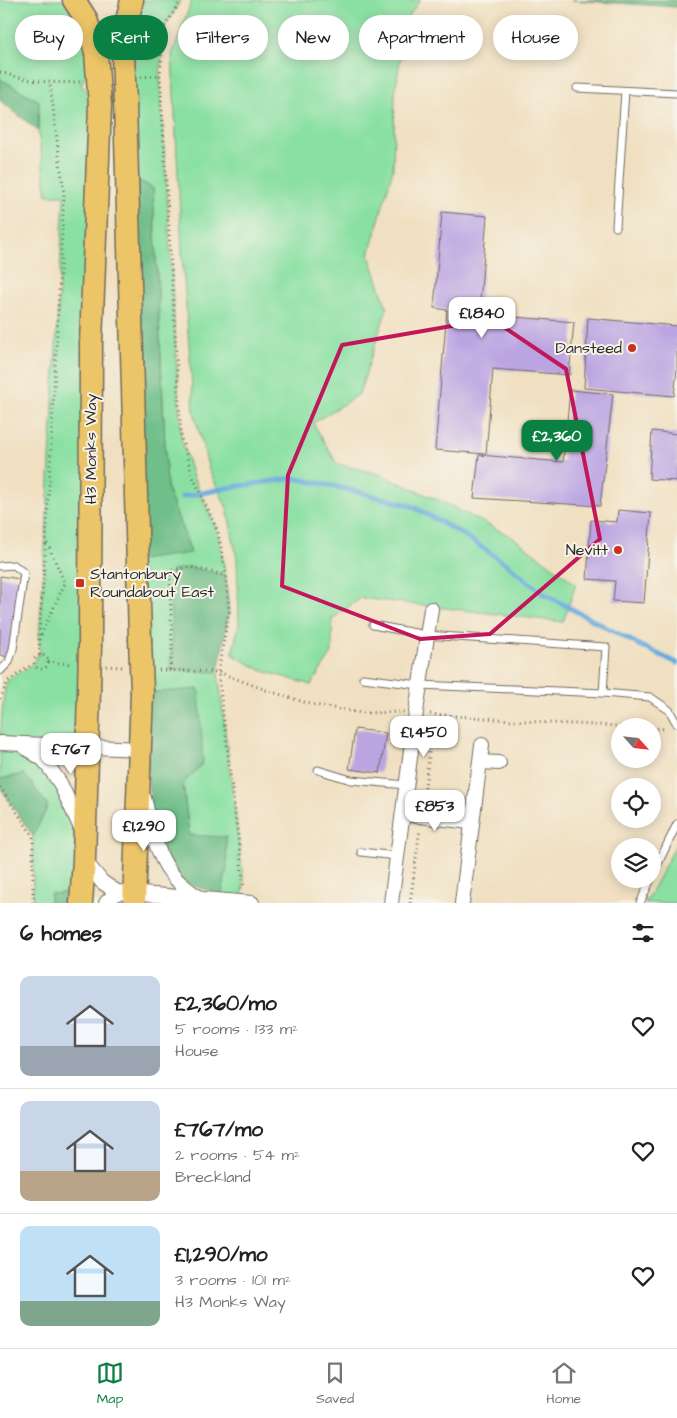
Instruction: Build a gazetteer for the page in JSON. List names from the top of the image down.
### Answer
{
  "streets": {
    "main road": ["H3 Monks Way"]
  },
  "places": {
    "other": ["Dansteed", "Nevitt"],
    "transit": ["Stantonbury Roundabout East"]
  },
  "north": "bottom right",
  "page": {
    "chip": [
      "Buy",
      "Rent",
      "Filters",
      "New",
      "Apartment",
      "House"
    ],
    "price": [
      "£1,840",
      "£2,360",
      "£1,450",
      "£767",
      "£853",
      "£1,290"
    ],
    "heading": "6 homes",
    "list": [
      {
        "name": "£2,360/mo",
        "note": "5 rooms · 133 m² · House"
      },
      {
        "name": "£767/mo",
        "note": "2 rooms · 54 m² · Breckland"
      },
      {
        "name": "£1,290/mo",
        "note": "3 rooms · 101 m² · H3 Monks Way"
      }
    ],
    "tabs": ["Map", "Saved", "Home"]
  }
}
